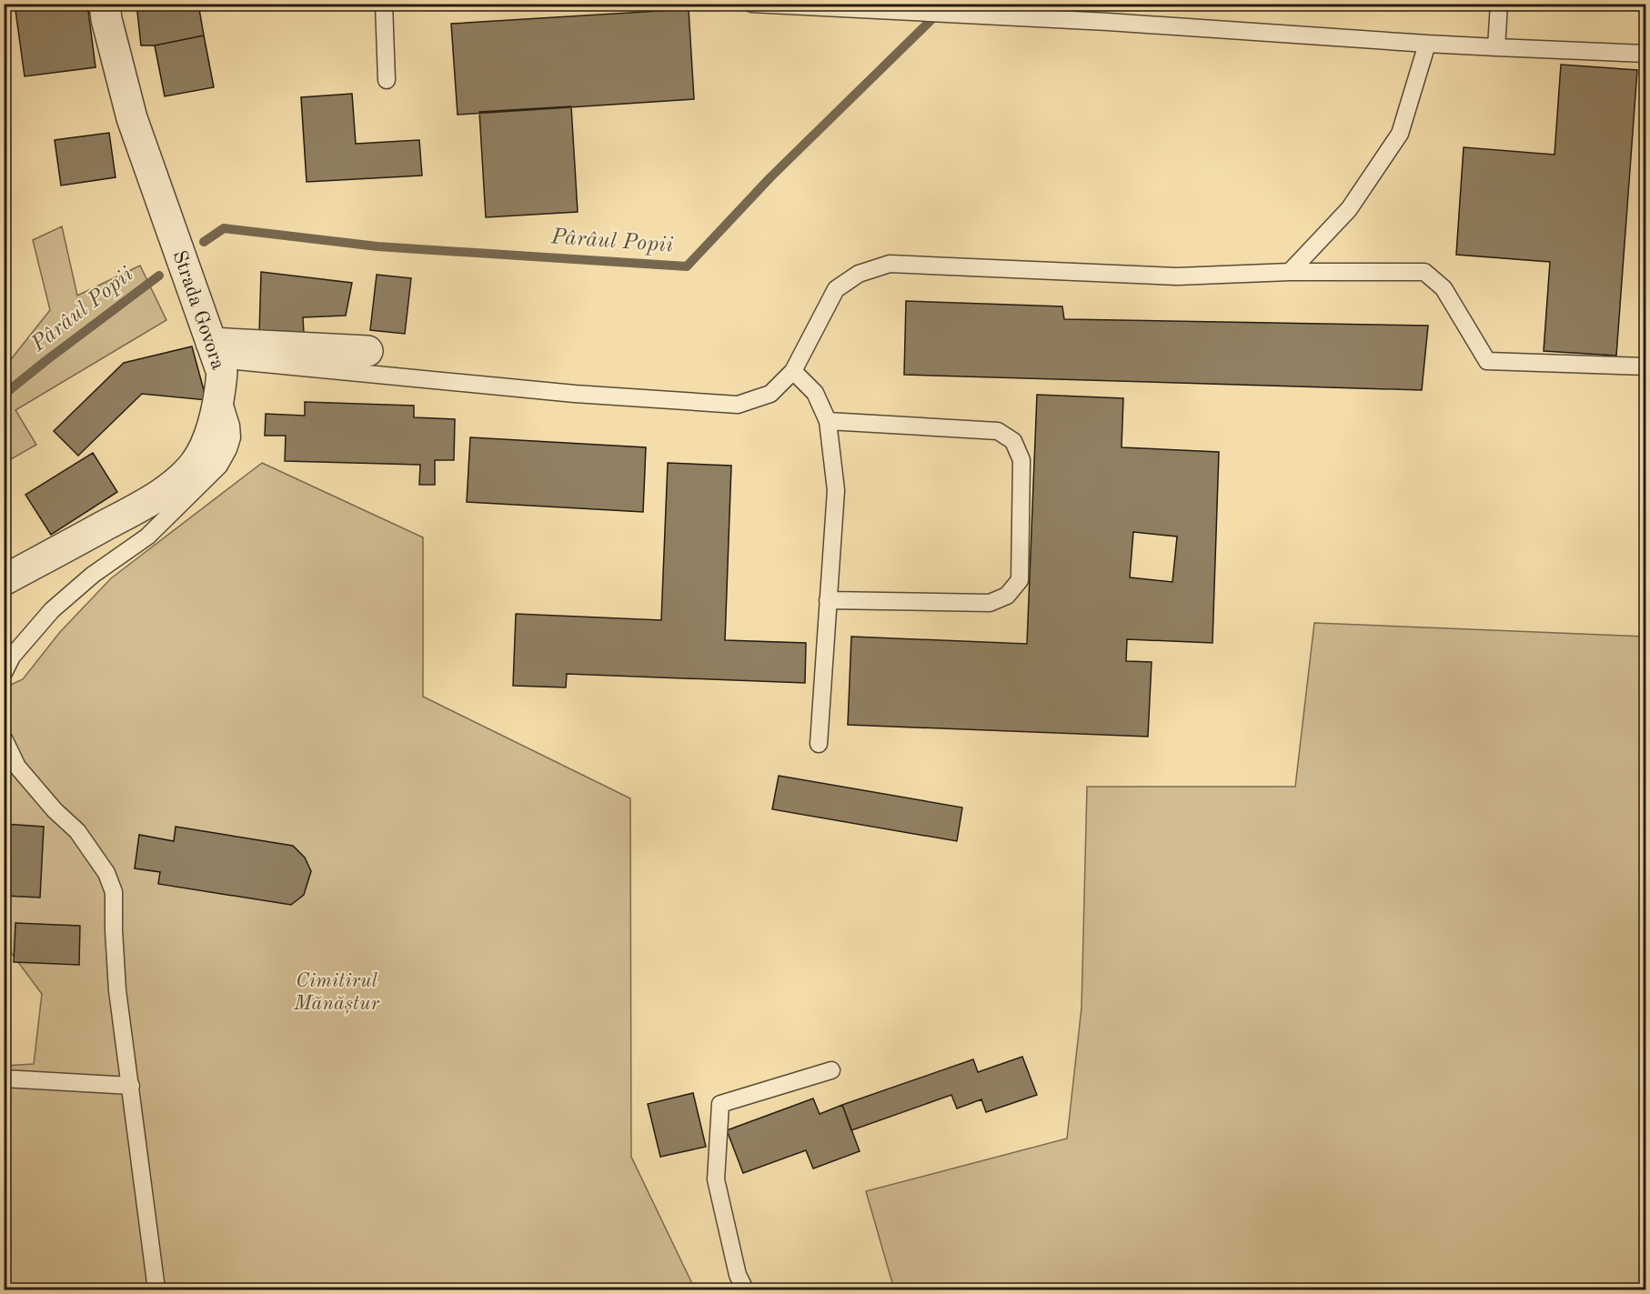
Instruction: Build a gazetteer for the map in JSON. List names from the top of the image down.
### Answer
{
  "streets": {
    "street": ["Strada Govora"]
  },
  "water": ["Pârâul Popii"],
  "parks": ["Cimitirul Mănăștur"]
}
